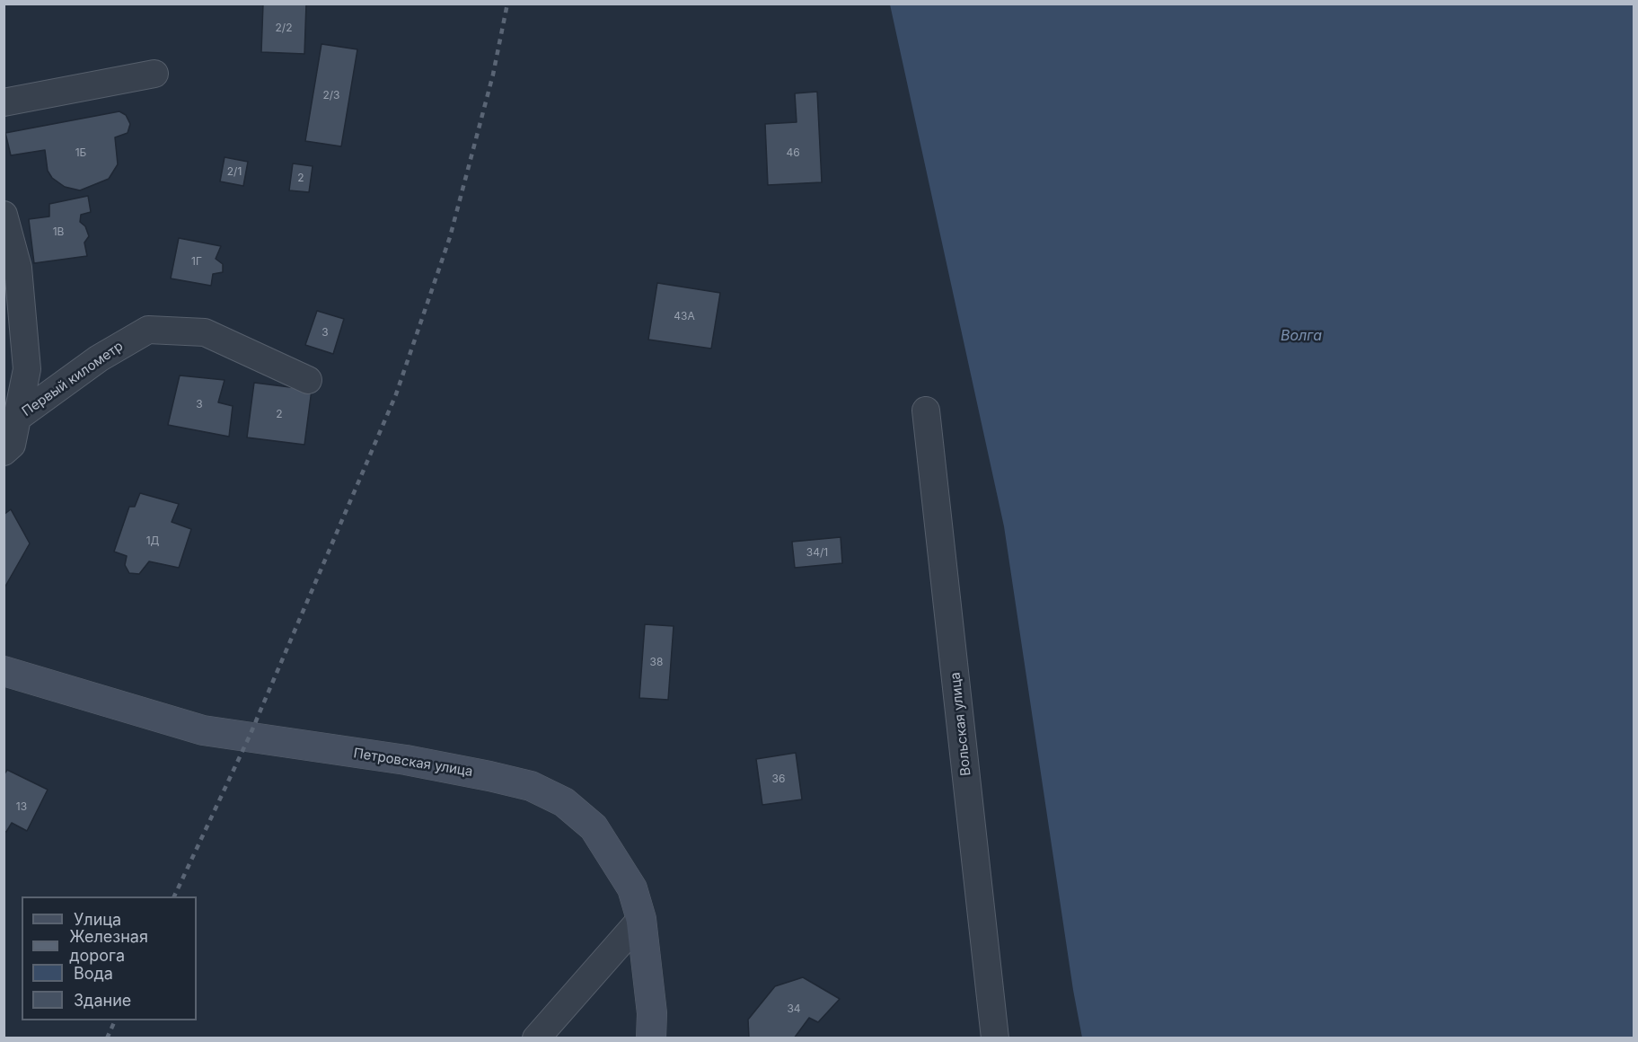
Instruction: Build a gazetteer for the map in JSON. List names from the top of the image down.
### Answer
{
  "streets": {
    "street": ["Первый километр", "Вольская улица", "Петровская улица"]
  },
  "water": ["Волга"],
  "house_numbers": [
    "2/2",
    "2/3",
    "1Б",
    "46",
    "2/1",
    "2",
    "1В",
    "1Г",
    "43А",
    "3",
    "3",
    "2",
    "1Д",
    "34/1",
    "38",
    "36",
    "13",
    "34"
  ],
  "legend": [
    "Улица",
    "Железная дорога",
    "Вода",
    "Здание"
  ]
}
